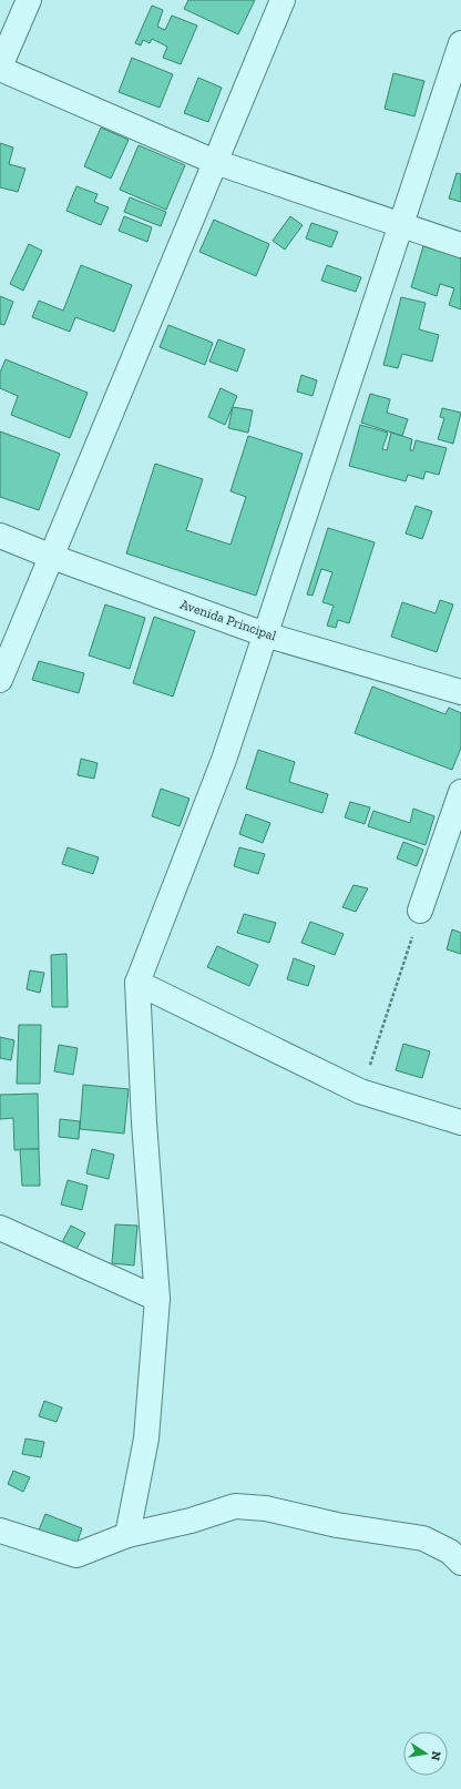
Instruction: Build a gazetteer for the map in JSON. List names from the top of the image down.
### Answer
{
  "streets": {
    "street": ["Avenida Principal"]
  },
  "north": "right"
}
